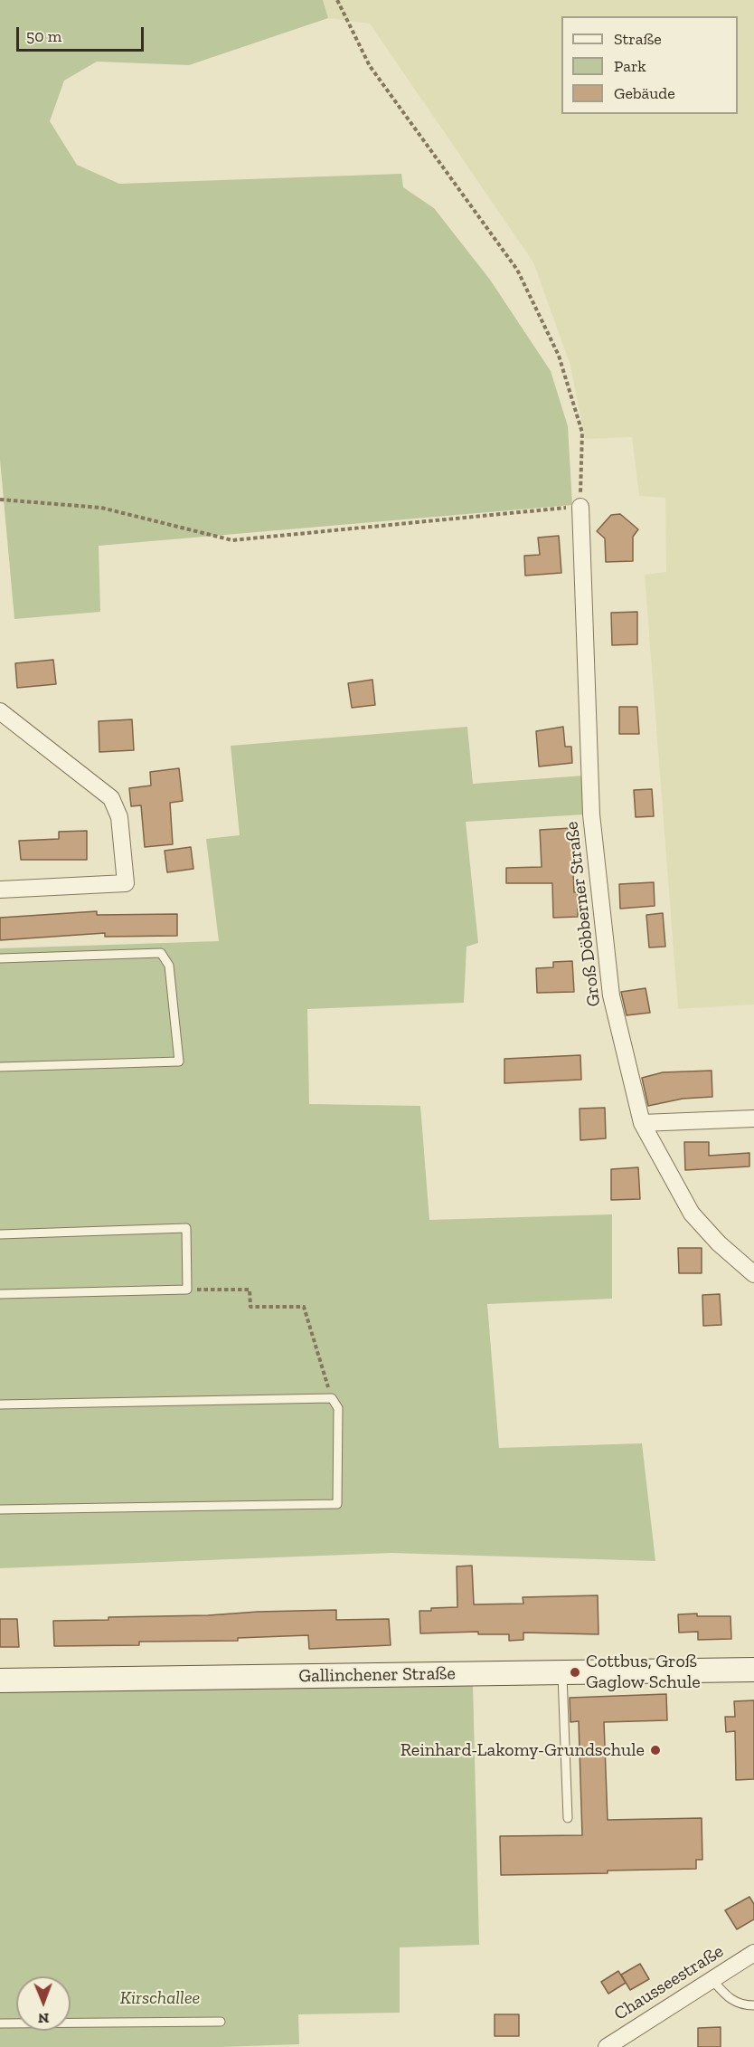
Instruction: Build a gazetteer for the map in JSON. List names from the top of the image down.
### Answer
{
  "streets": {
    "street": ["Groß Döbberner Straße", "Gallinchener Straße", "Chausseestraße"]
  },
  "parks": ["Kirschallee"],
  "places": ["Cottbus, Groß Gaglow Schule", "Reinhard-Lakomy-Grundschule"],
  "legend": ["Straße", "Park", "Gebäude"],
  "scale_bar": "50 m",
  "north": "bottom"
}
